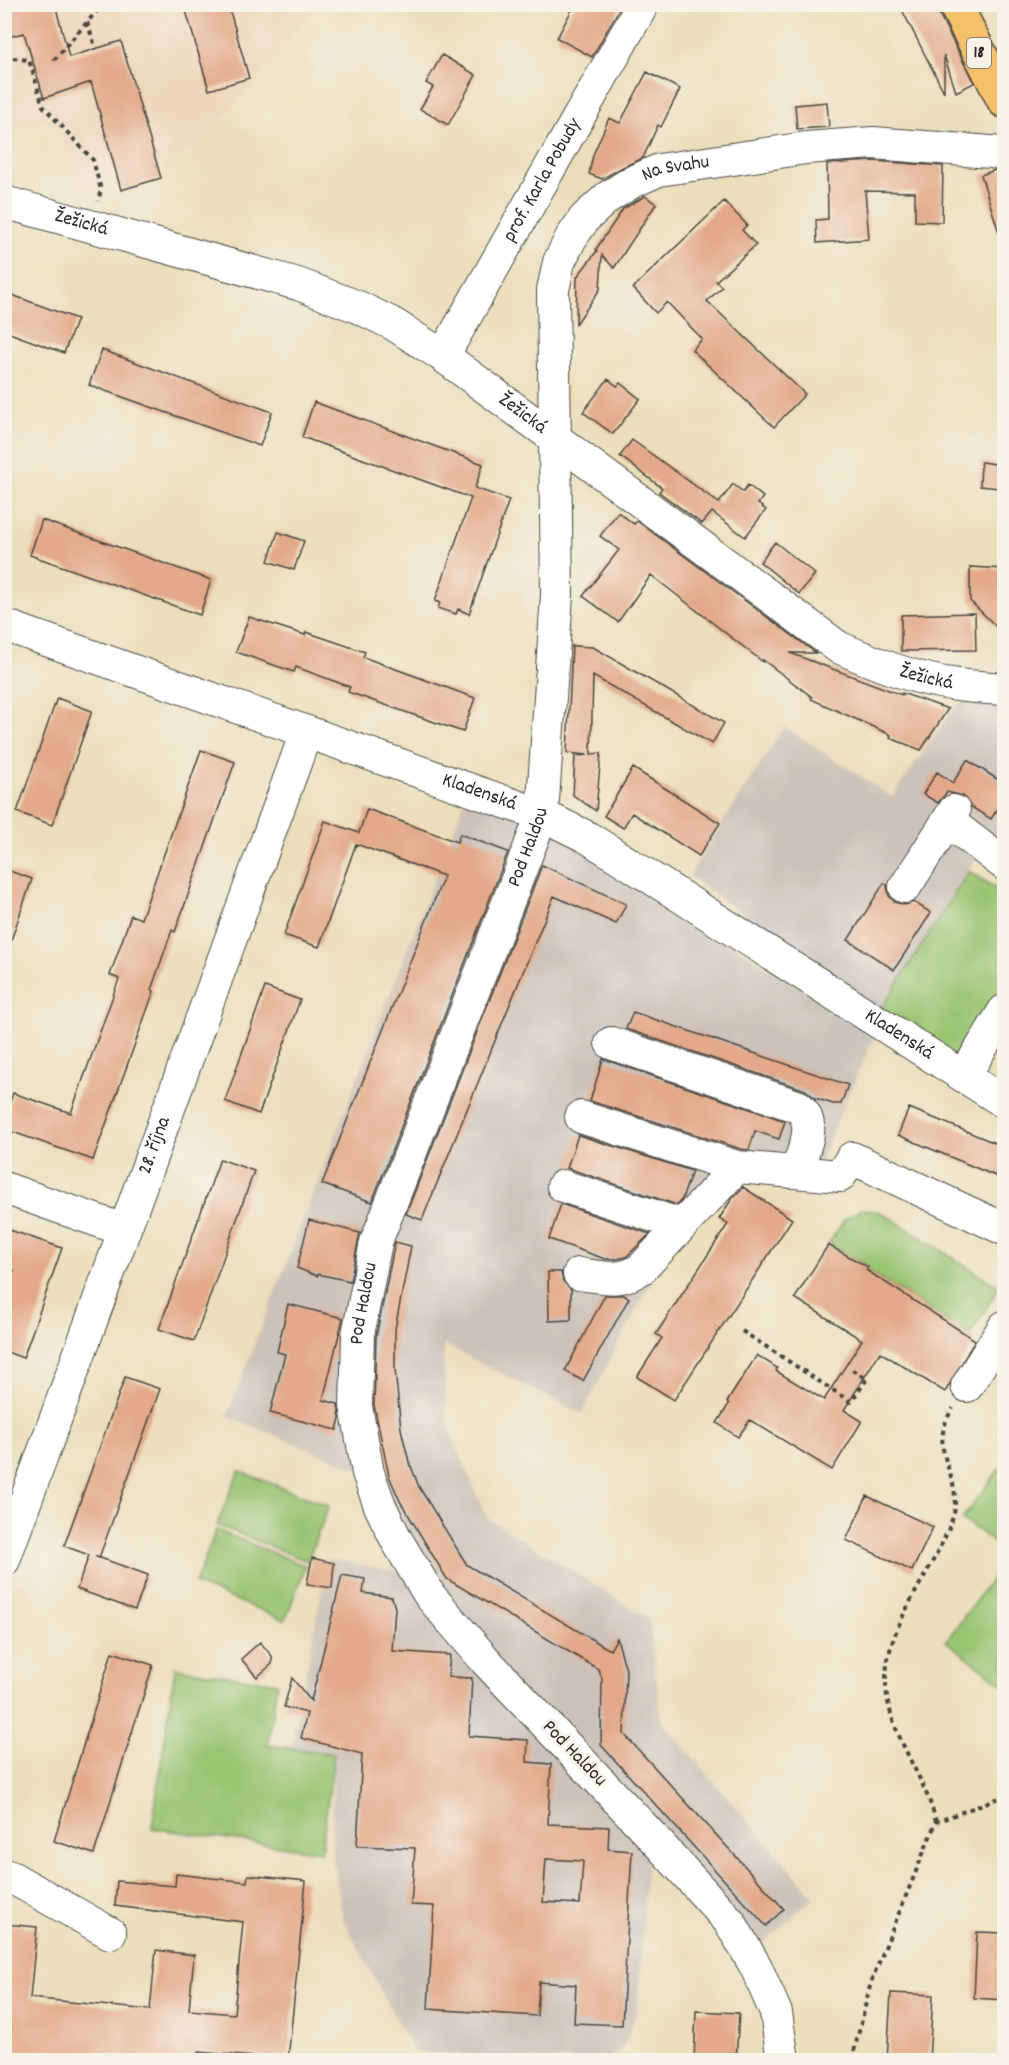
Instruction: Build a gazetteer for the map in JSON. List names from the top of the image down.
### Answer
{
  "streets": {
    "main road": ["18"],
    "street": [
      "Na Svahu",
      "prof. Karla Pobudy",
      "Žežická",
      "Kladenská",
      "Pod Haldou",
      "28. října"
    ]
  },
  "crossings": [
    ["Na Svahu", "Žežická"],
    ["Na Svahu", "Pod Haldou"],
    ["prof. Karla Pobudy", "Žežická"],
    ["Žežická", "Pod Haldou"],
    ["Kladenská", "Pod Haldou"],
    ["Kladenská", "28. října"]
  ]
}
